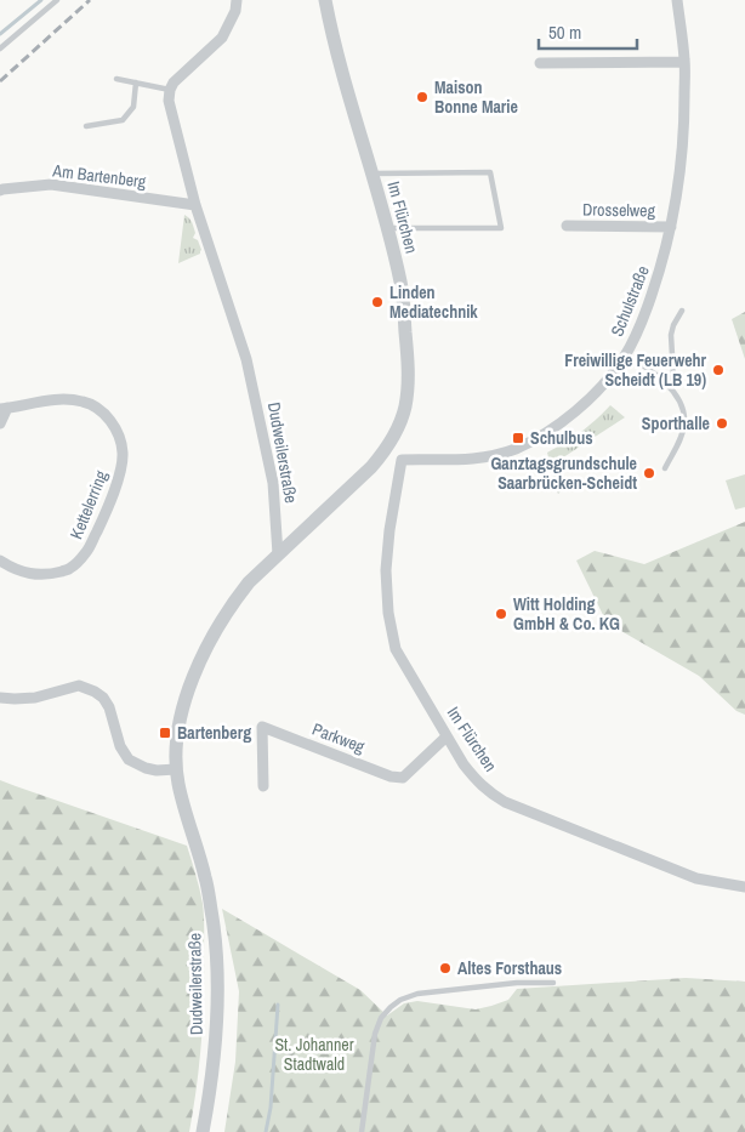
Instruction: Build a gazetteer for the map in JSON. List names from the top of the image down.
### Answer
{
  "streets": {
    "street": [
      "Am Bartenberg",
      "Drosselweg",
      "Im Flürchen",
      "Schulstraße",
      "Dudweilerstraße",
      "Kettelerring",
      "Parkweg"
    ]
  },
  "crossings": [
    ["Am Bartenberg", "Dudweilerstraße"],
    ["Drosselweg", "Schulstraße"],
    ["Im Flürchen", "Schulstraße"],
    ["Im Flürchen", "Dudweilerstraße"],
    ["Im Flürchen", "Parkweg"]
  ],
  "parks": ["St. Johanner Stadtwald"],
  "places": {
    "other": [
      "Maison Bonne Marie",
      "Linden Mediatechnik",
      "Freiwillige Feuerwehr Scheidt (LB 19)",
      "Sporthalle",
      "Ganztagsgrundschule Saarbrücken-Scheidt",
      "Witt Holding GmbH & Co. KG",
      "Altes Forsthaus"
    ],
    "transit": ["Schulbus", "Bartenberg"]
  },
  "scale_bar": "50 m"
}
